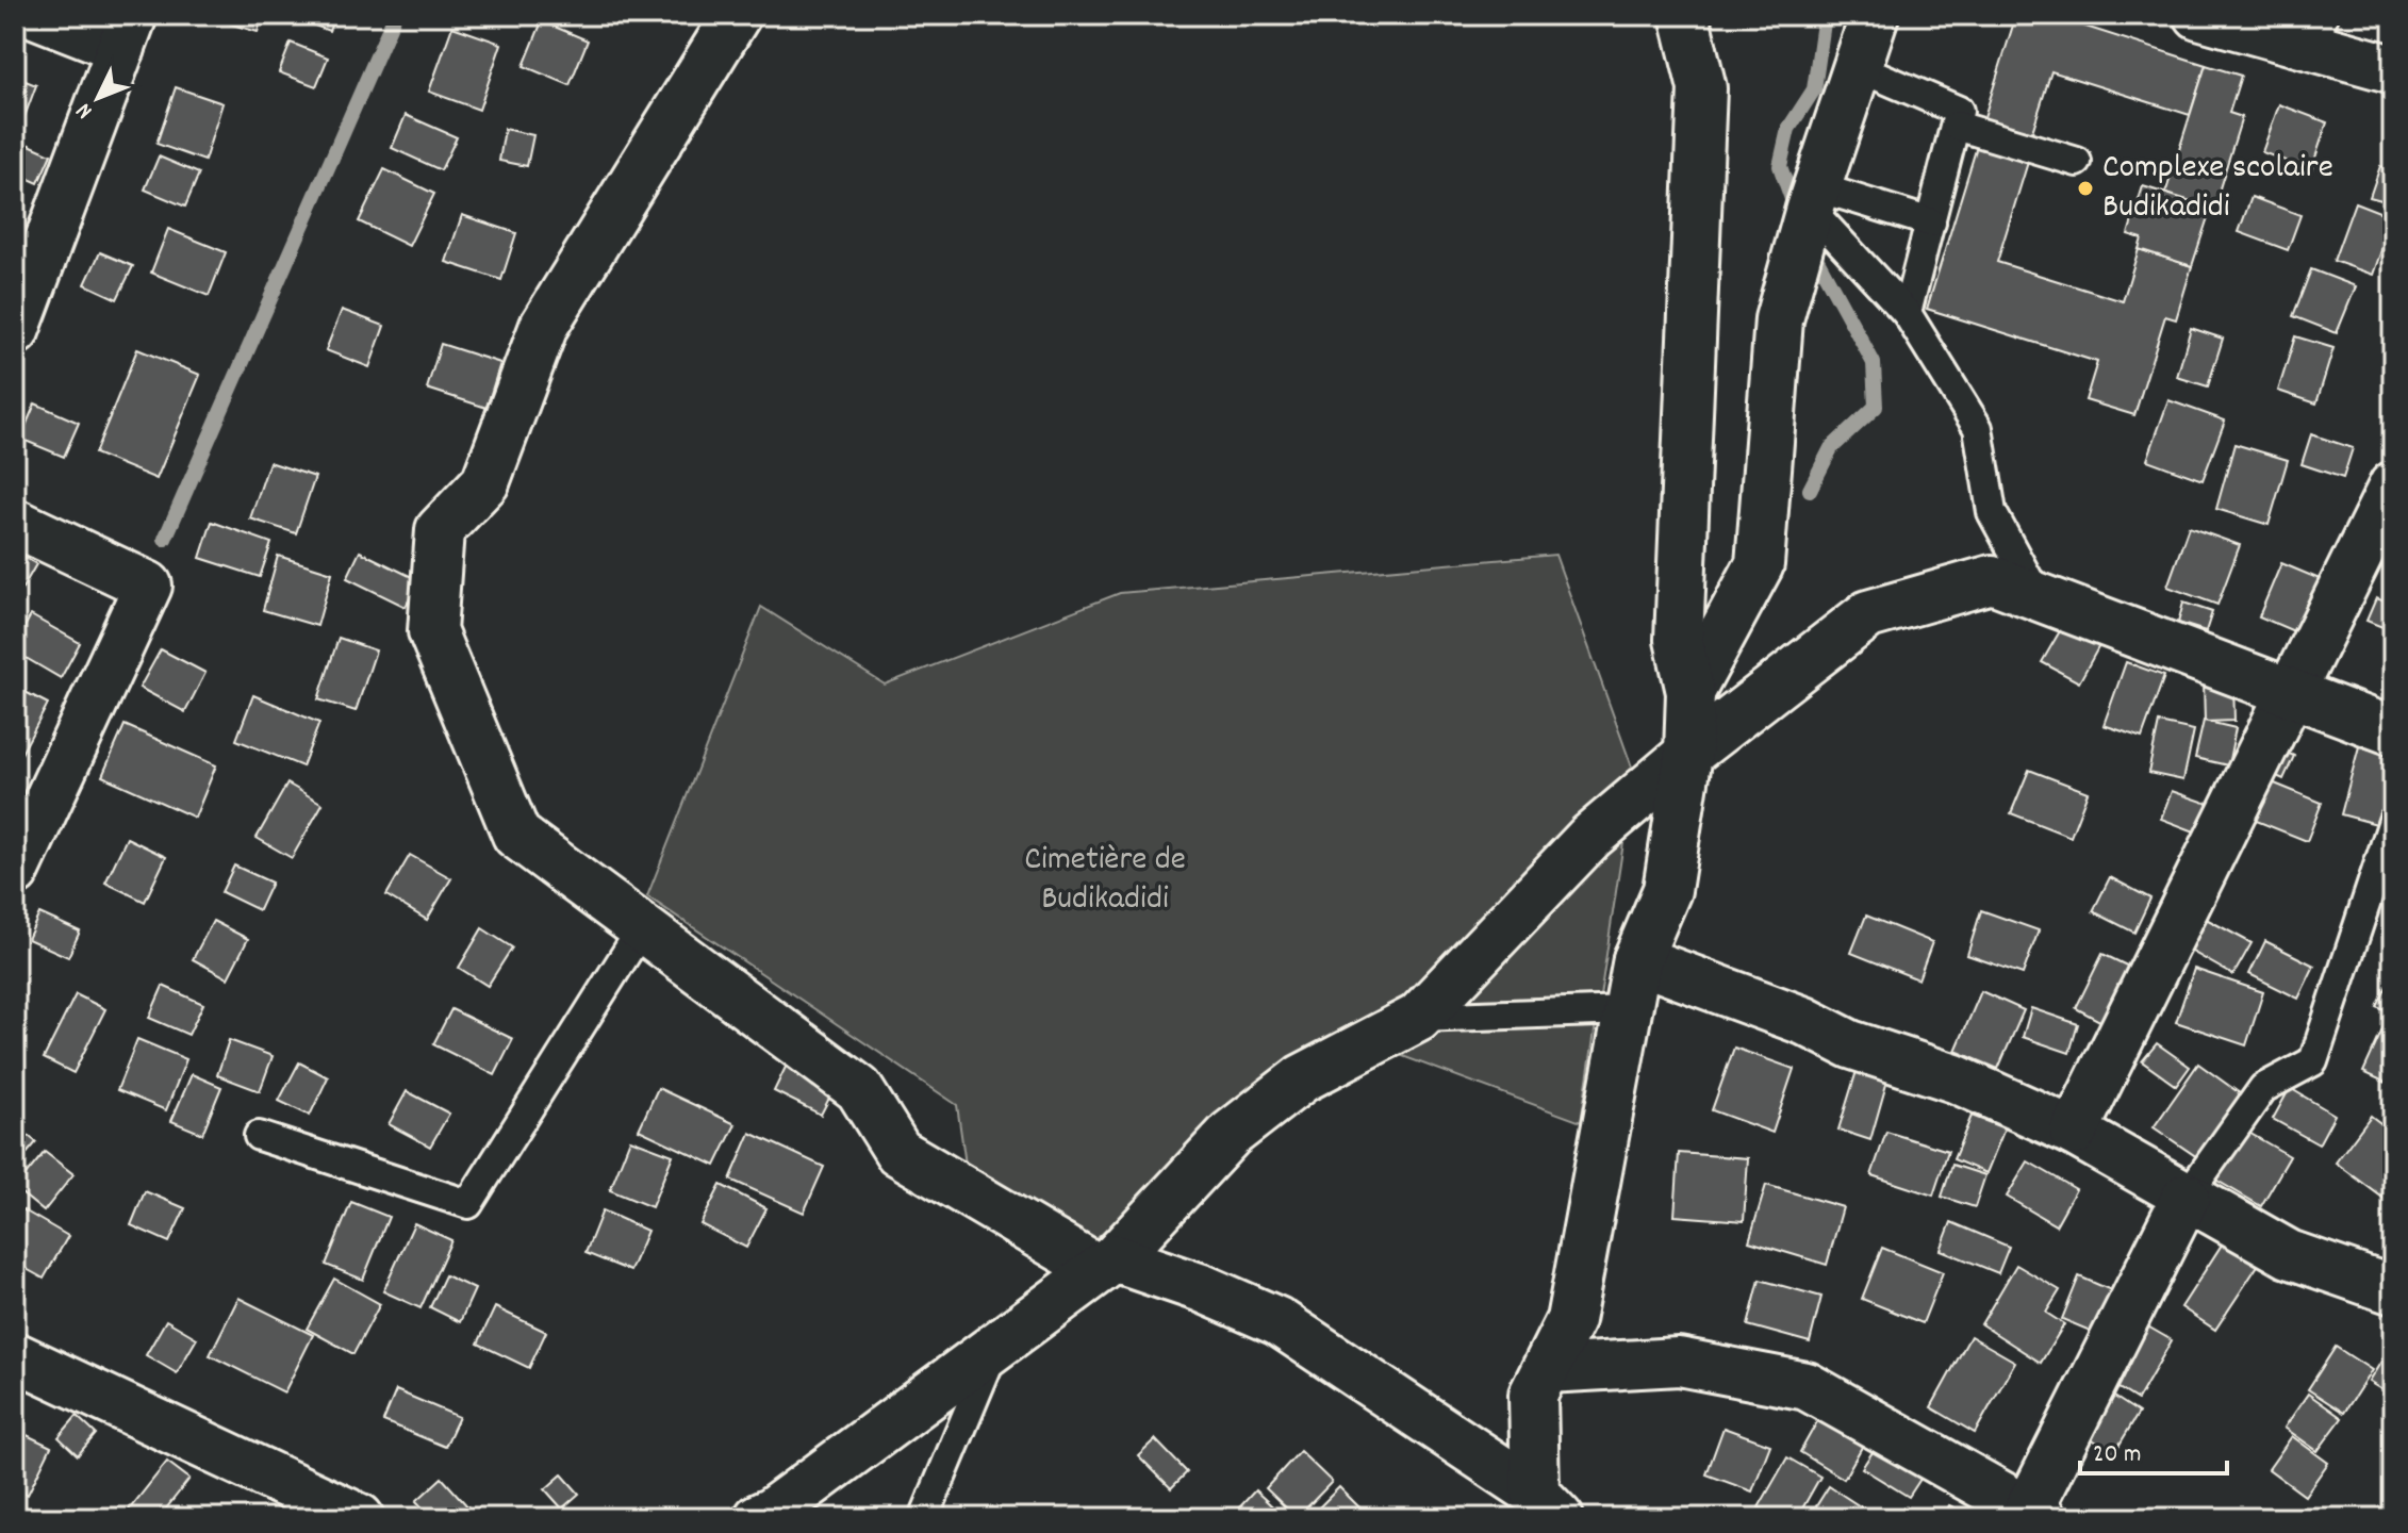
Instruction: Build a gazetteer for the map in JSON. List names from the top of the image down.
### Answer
{
  "parks": ["Cimetière de Budikadidi"],
  "places": ["Complexe scolaire Budikadidi"],
  "scale_bar": "20 m",
  "north": "bottom left"
}
